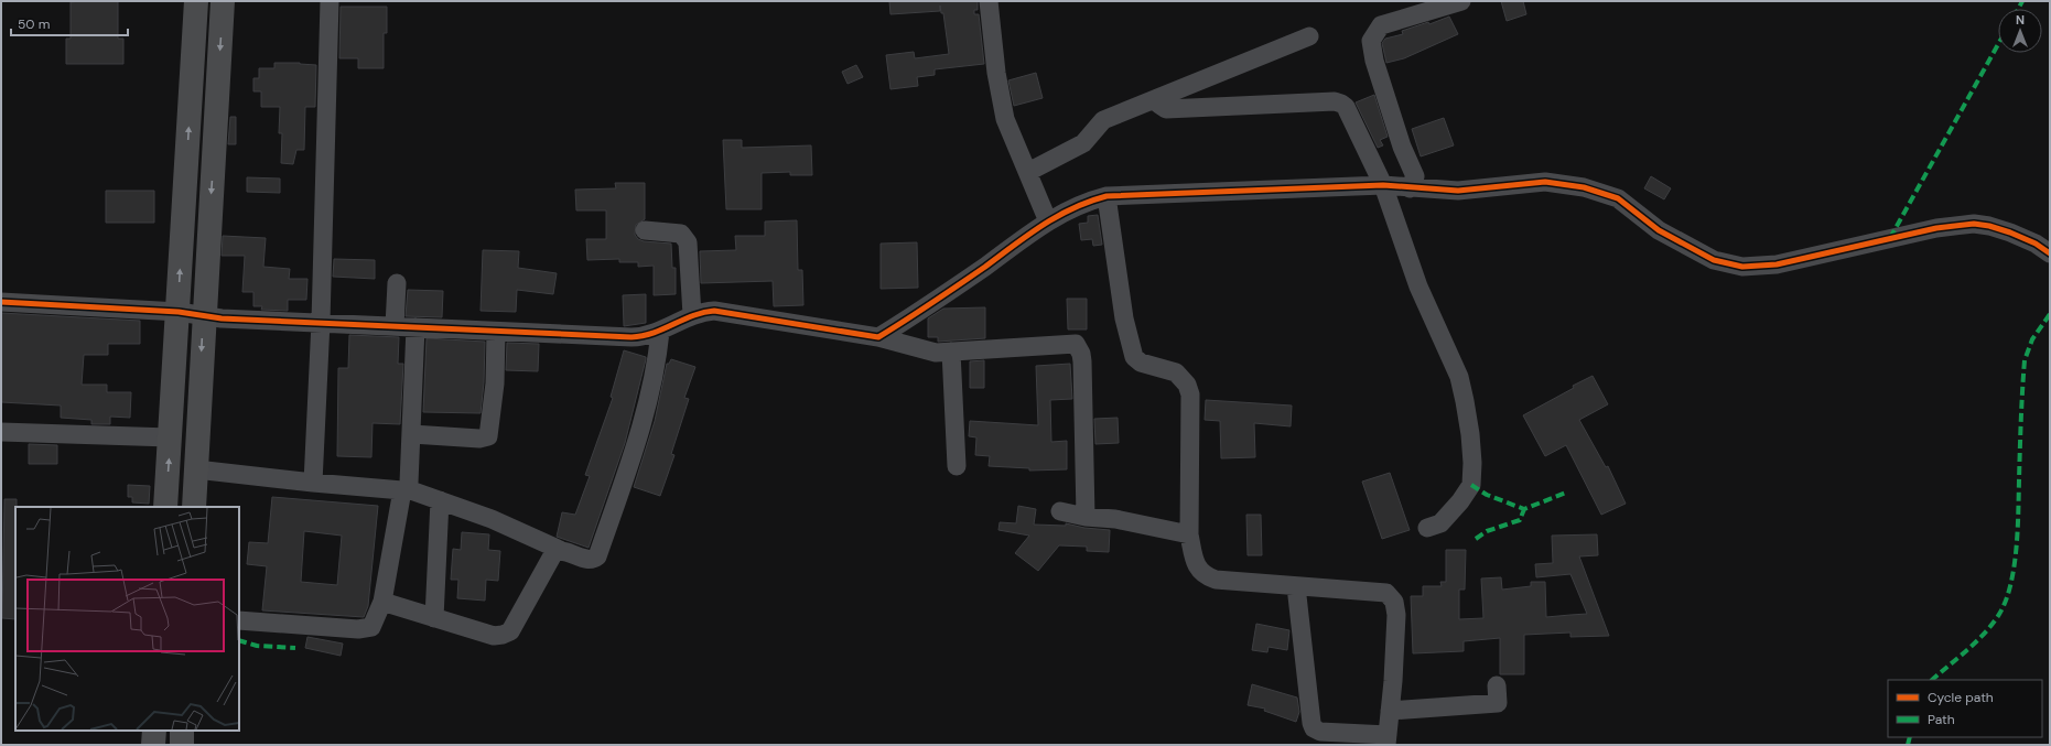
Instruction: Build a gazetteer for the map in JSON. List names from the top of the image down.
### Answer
{
  "legend": ["Cycle path", "Path"],
  "scale_bar": "50 m",
  "north": "top"
}
